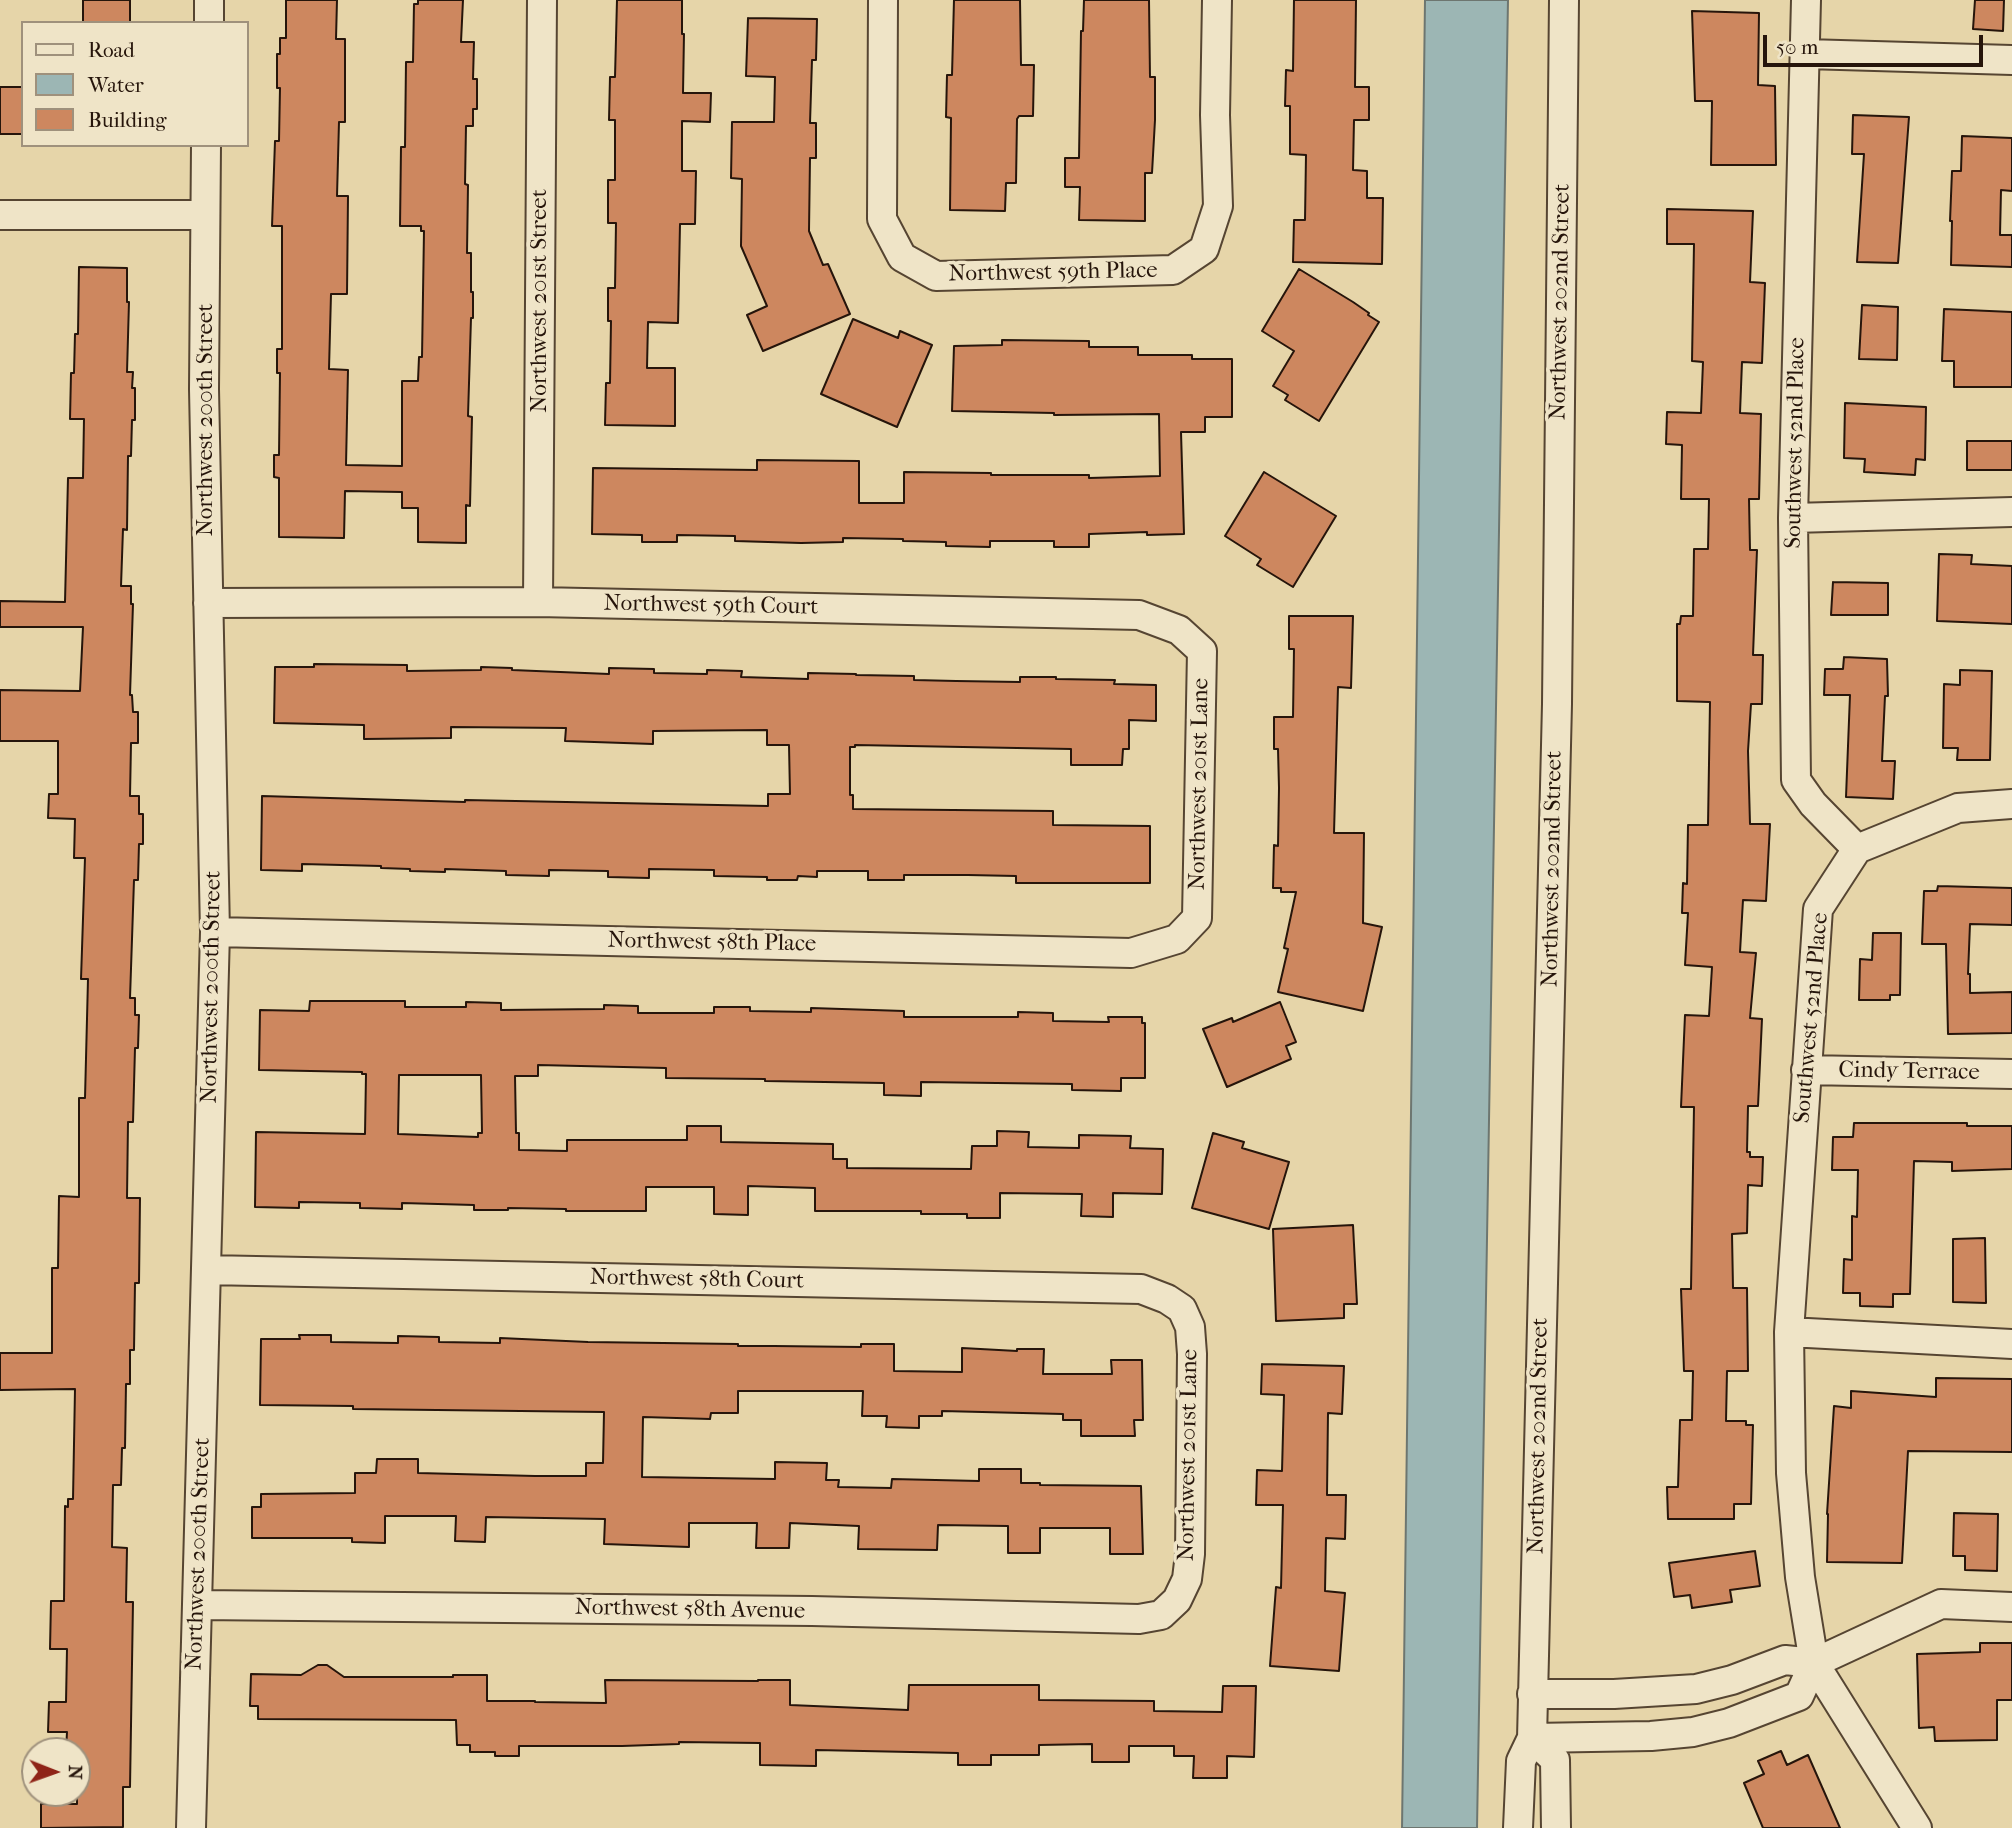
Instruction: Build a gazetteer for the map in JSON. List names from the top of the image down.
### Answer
{
  "streets": {
    "street": [
      "Northwest 59th Place",
      "Northwest 201st Street",
      "Northwest 202nd Street",
      "Northwest 200th Street",
      "Southwest 52nd Place",
      "Northwest 59th Court",
      "Northwest 201st Lane",
      "Northwest 58th Place",
      "Cindy Terrace",
      "Northwest 58th Court",
      "Northwest 58th Avenue"
    ]
  },
  "crossings": [
    ["Northwest 201st Street", "Northwest 59th Court"],
    ["Northwest 200th Street", "Northwest 59th Court"],
    ["Northwest 200th Street", "Northwest 58th Place"],
    ["Northwest 200th Street", "Northwest 58th Court"],
    ["Northwest 200th Street", "Northwest 58th Avenue"],
    ["Southwest 52nd Place", "Cindy Terrace"],
    ["Northwest 59th Court", "Northwest 201st Lane"],
    ["Northwest 201st Lane", "Northwest 58th Place"],
    ["Northwest 201st Lane", "Northwest 58th Court"],
    ["Northwest 201st Lane", "Northwest 58th Avenue"]
  ],
  "legend": ["Road", "Water", "Building"],
  "scale_bar": "50 m",
  "north": "right"
}
